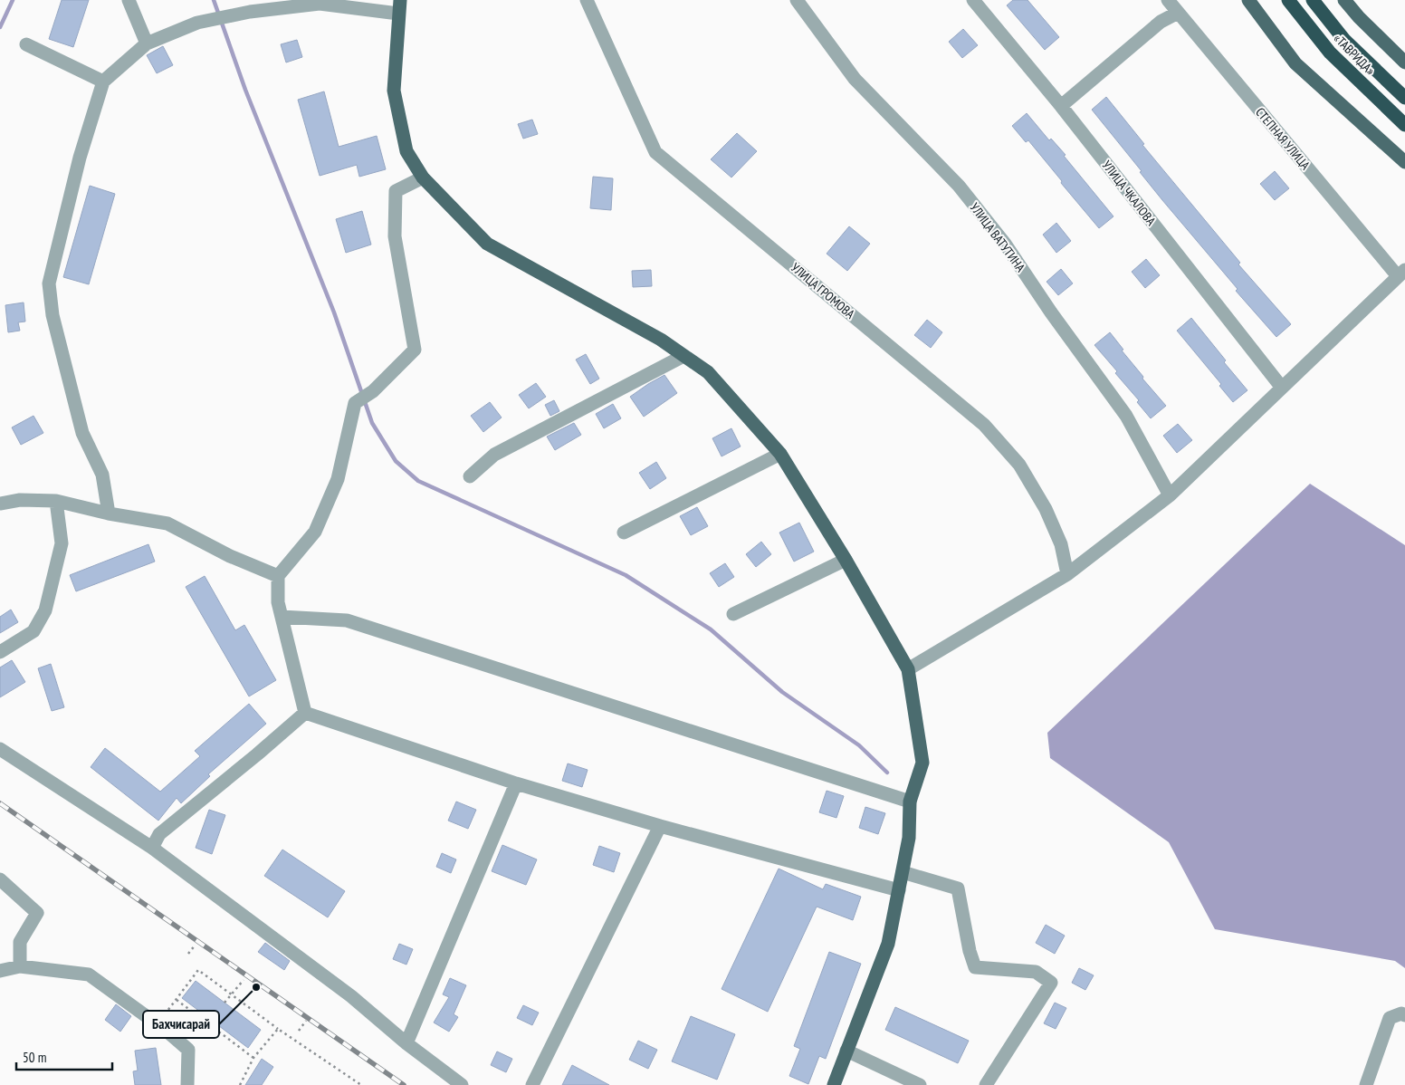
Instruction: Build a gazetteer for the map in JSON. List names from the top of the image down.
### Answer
{
  "streets": {
    "highway": ["«ТАВРИДА»"],
    "street": [
      "СТЕПНАЯ УЛИЦА",
      "УЛИЦА ЧКАЛОВА",
      "УЛИЦА ВАТУТИНА",
      "УЛИЦА ГРОМОВА"
    ]
  },
  "places": ["Бахчисарай"],
  "scale_bar": "50 m"
}
